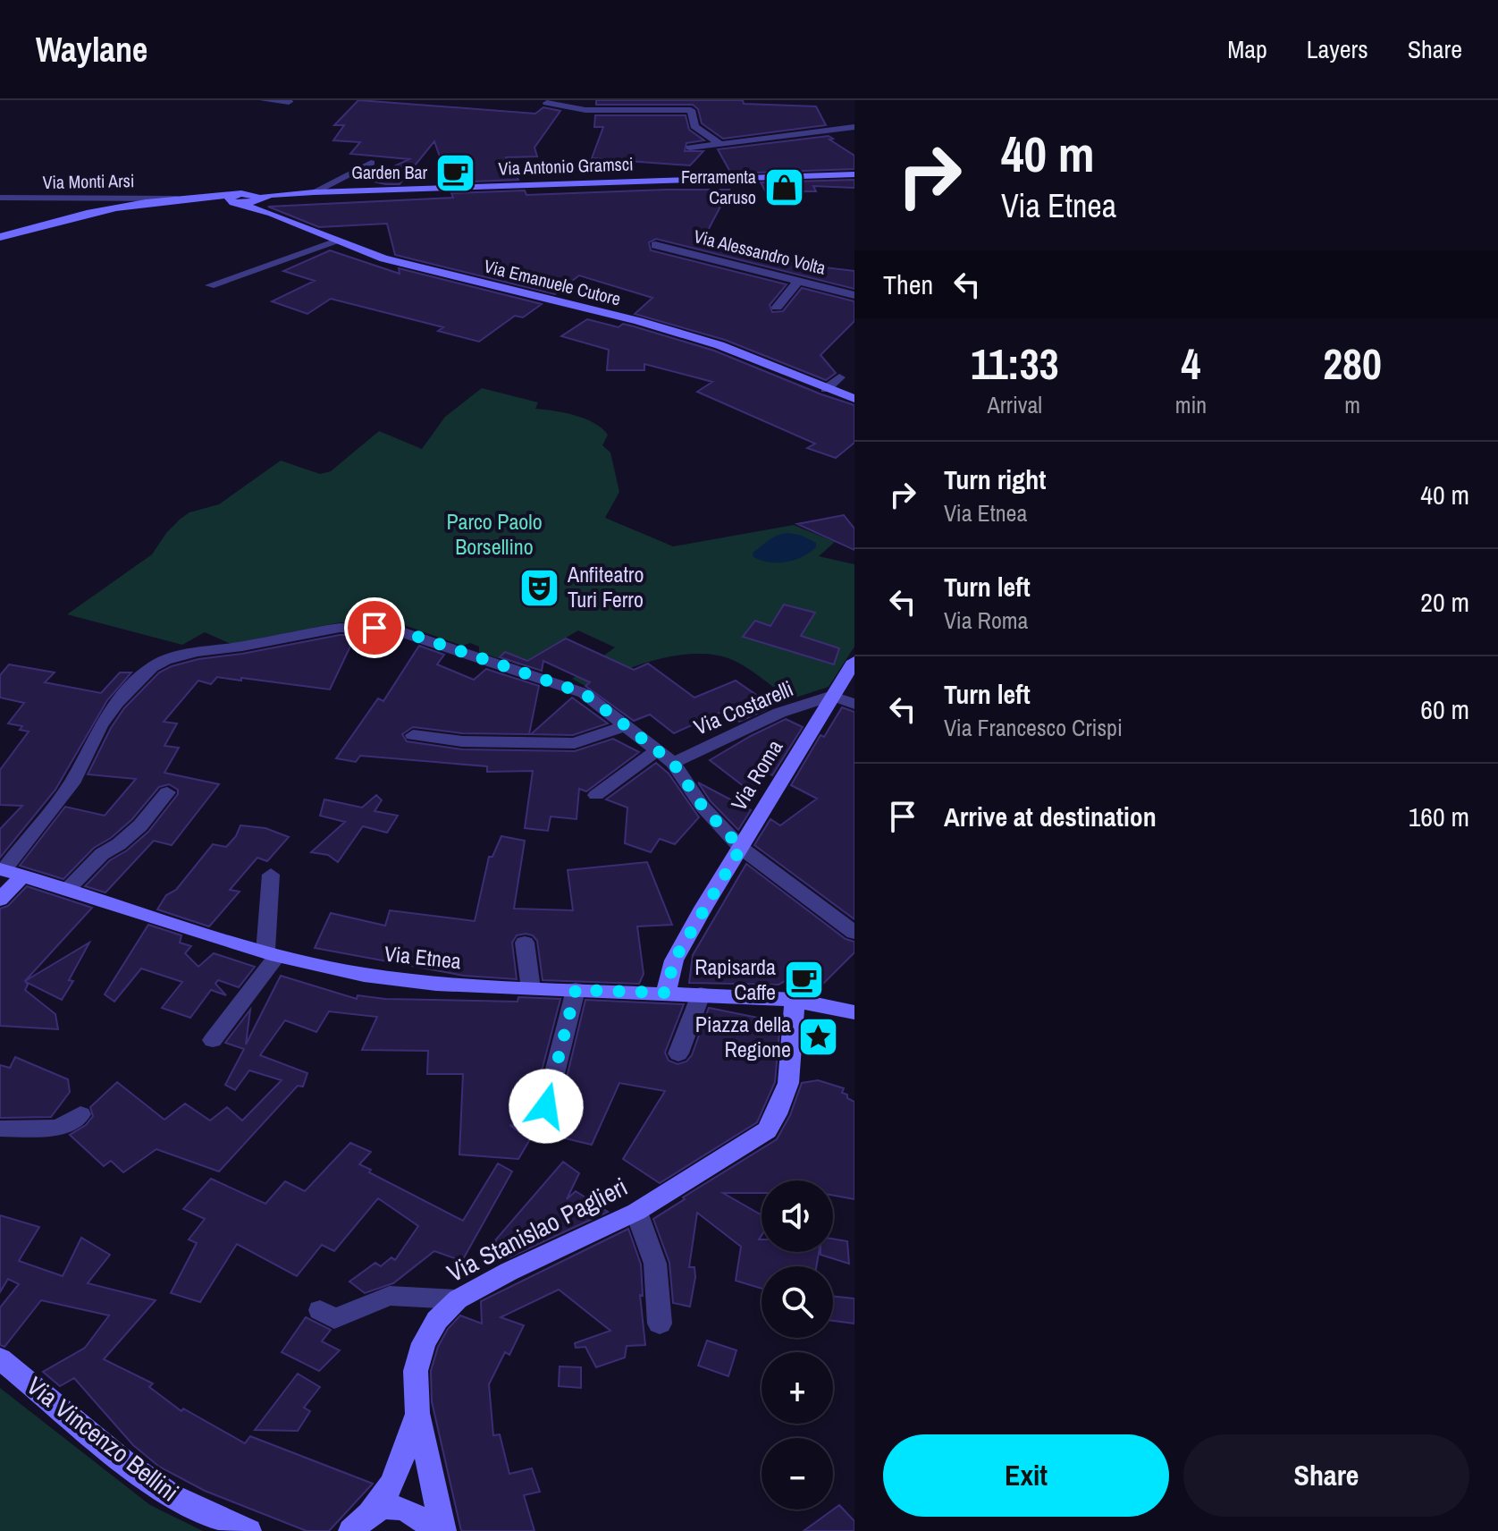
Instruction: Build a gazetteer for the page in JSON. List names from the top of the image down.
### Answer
{
  "streets": {
    "main road": [
      "Via Antonio Gramsci",
      "Via Emanuele Cutore",
      "Via Roma",
      "Via Etnea",
      "Via Stanislao Paglieri",
      "Via Vincenzo Bellini"
    ],
    "street": ["Via Monti Arsi", "Via Alessandro Volta", "Via Costarelli"]
  },
  "crossings": [
    ["Via Costarelli", "Via Roma"],
    ["Via Roma", "Via Etnea"],
    ["Via Etnea", "Via Stanislao Paglieri"]
  ],
  "parks": ["Parco Paolo Borsellino"],
  "places": {
    "cafe": ["Garden Bar", "Rapisarda Caffe"],
    "shop": ["Ferramenta Caruso"],
    "theatre": ["Anfiteatro Turi Ferro"],
    "place": ["Piazza della Regione"]
  },
  "page": {
    "header": "Waylane",
    "nav": ["Map", "Layers", "Share"],
    "turn": ["40 m", "Via Etnea"],
    "then": "Then",
    "eta": [
      "11:33",
      "Arrival",
      "4",
      "min",
      "280",
      "m"
    ],
    "list": [
      {
        "name": "Turn right",
        "note": "Via Etnea",
        "value": "40 m"
      },
      {
        "name": "Turn left",
        "note": "Via Roma",
        "value": "20 m"
      },
      {
        "name": "Turn left",
        "note": "Via Francesco Crispi",
        "value": "60 m"
      },
      {
        "name": "Arrive at destination",
        "value": "160 m"
      }
    ],
    "map_buttons": ["+", "−"],
    "buttons": ["Exit", "Share"]
  }
}
